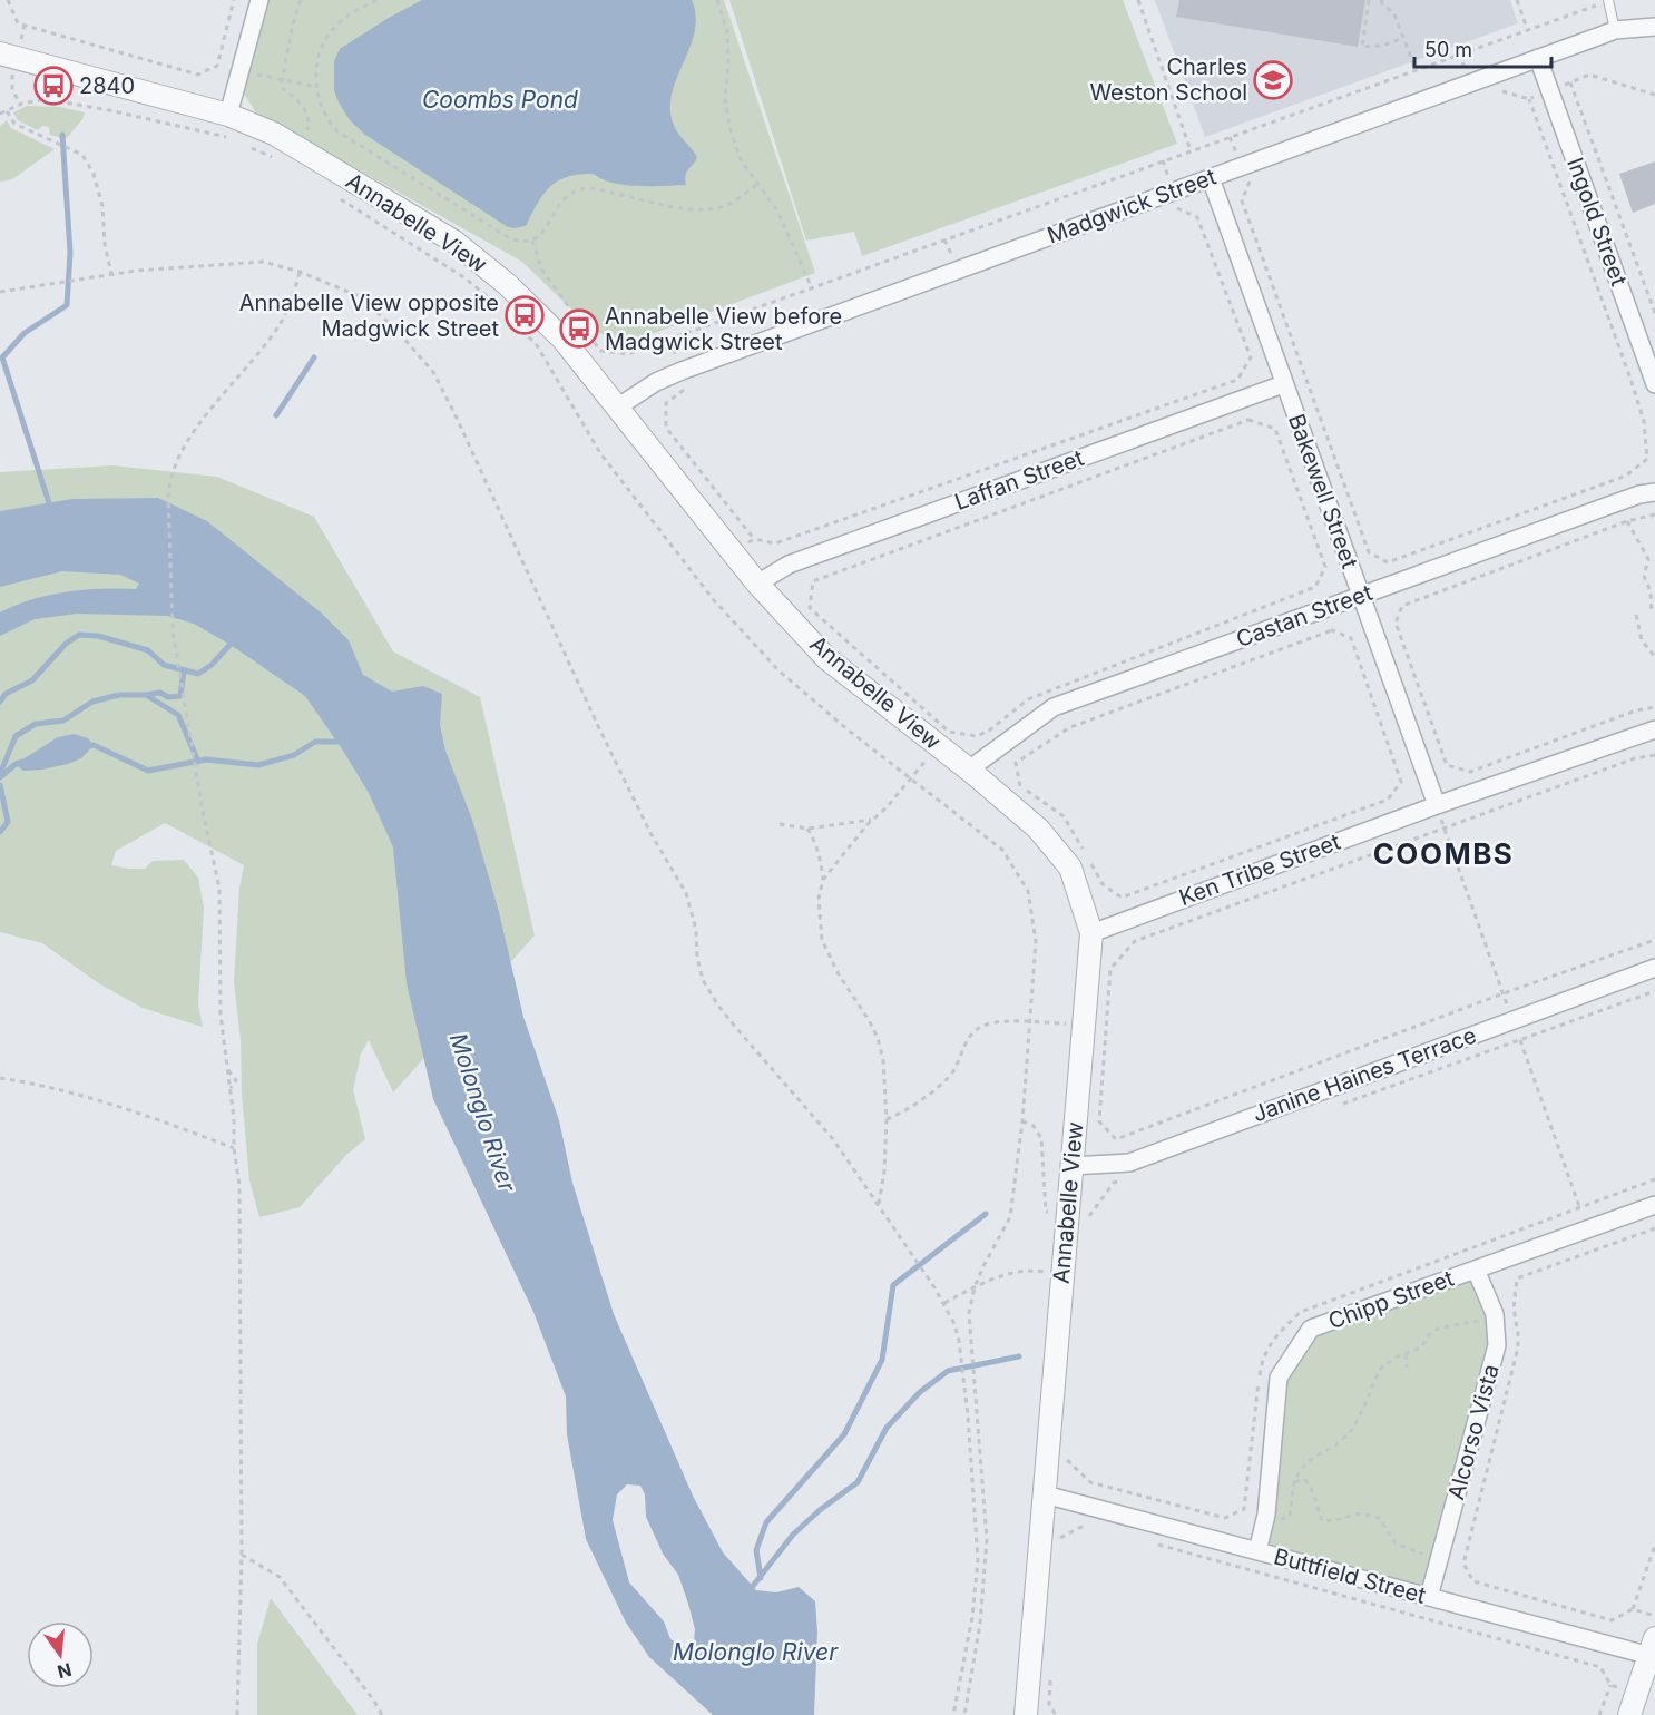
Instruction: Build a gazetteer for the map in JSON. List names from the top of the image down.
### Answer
{
  "streets": {
    "street": [
      "Madgwick Street",
      "Ingold Street",
      "Annabelle View",
      "Laffan Street",
      "Bakewell Street",
      "Castan Street",
      "Ken Tribe Street",
      "Janine Haines Terrace",
      "Chipp Street",
      "Alcorso Vista",
      "Buttfield Street"
    ]
  },
  "crossings": [
    ["Madgwick Street", "Ingold Street"],
    ["Madgwick Street", "Annabelle View"],
    ["Madgwick Street", "Bakewell Street"],
    ["Annabelle View", "Laffan Street"],
    ["Annabelle View", "Castan Street"],
    ["Annabelle View", "Ken Tribe Street"],
    ["Annabelle View", "Janine Haines Terrace"],
    ["Annabelle View", "Buttfield Street"],
    ["Laffan Street", "Bakewell Street"],
    ["Bakewell Street", "Castan Street"],
    ["Bakewell Street", "Ken Tribe Street"],
    ["Chipp Street", "Alcorso Vista"],
    ["Chipp Street", "Buttfield Street"],
    ["Alcorso Vista", "Buttfield Street"]
  ],
  "districts": ["COOMBS"],
  "water": ["Coombs Pond", "Molonglo River"],
  "places": {
    "school or university": ["Charles Weston School"],
    "bus stop": ["2840", "Annabelle View opposite Madgwick Street", "Annabelle View before Madgwick Street"]
  },
  "scale_bar": "50 m",
  "north": "bottom"
}
